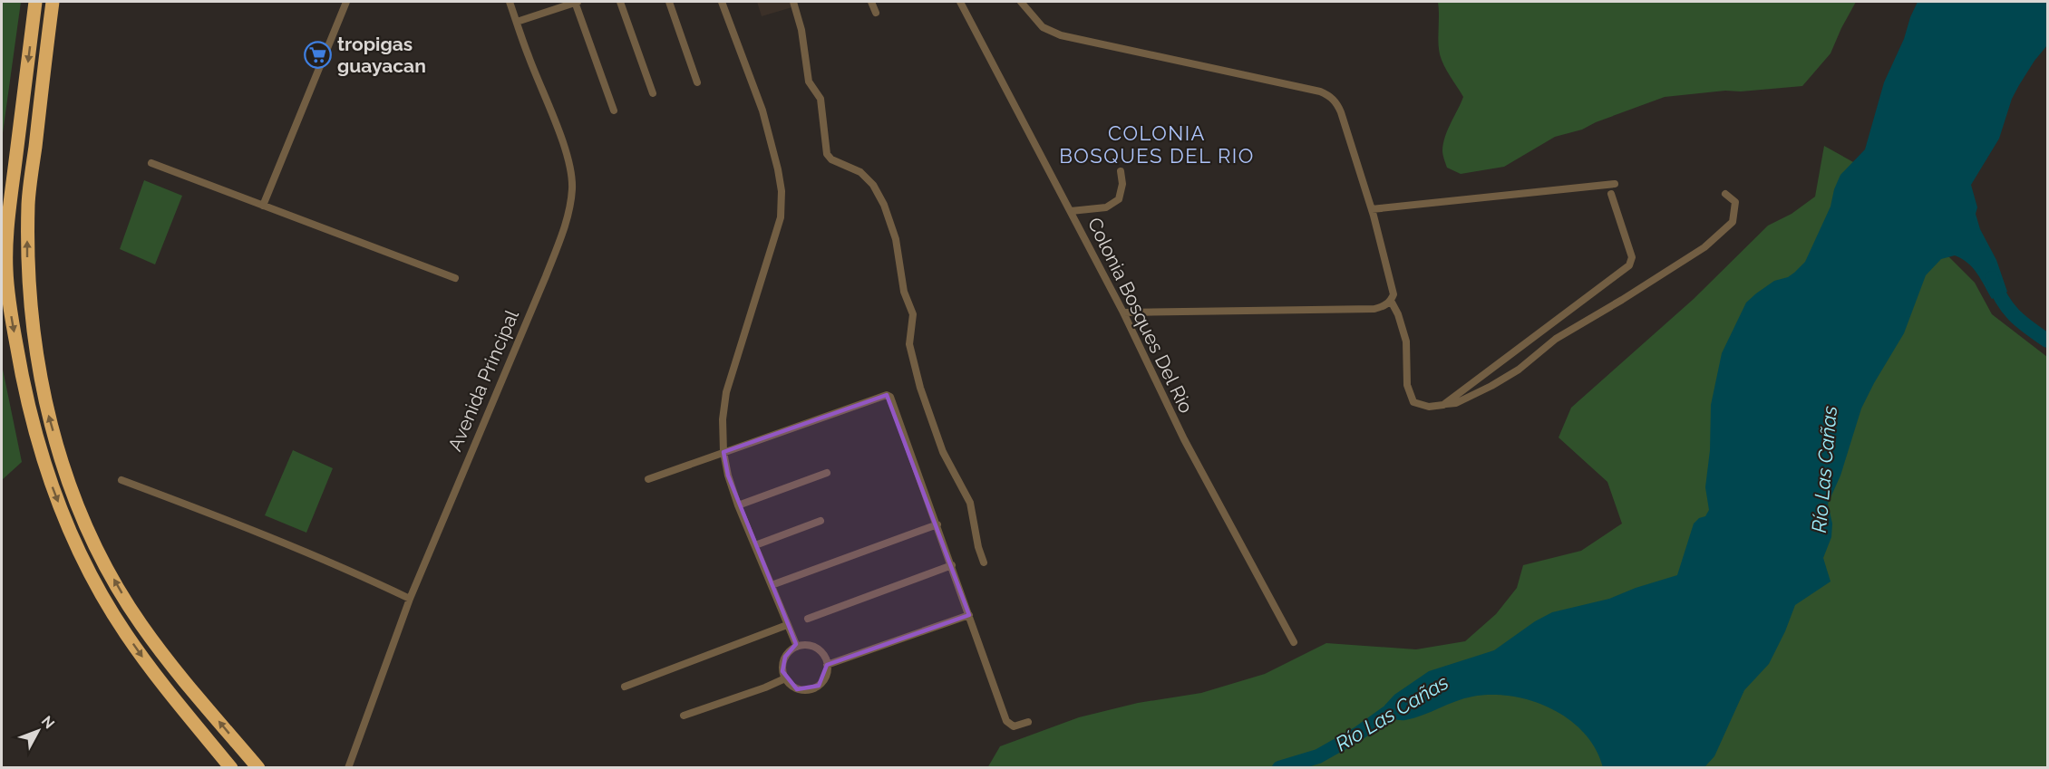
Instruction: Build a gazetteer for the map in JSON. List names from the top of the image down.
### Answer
{
  "streets": {
    "street": ["Colonia Bosques Del Rio", "Avenida Principal"]
  },
  "districts": ["COLONIA BOSQUES DEL RIO"],
  "water": ["Río Las Cañas"],
  "places": {
    "supermarket": ["tropigas guayacan"]
  },
  "north": "top right"
}
